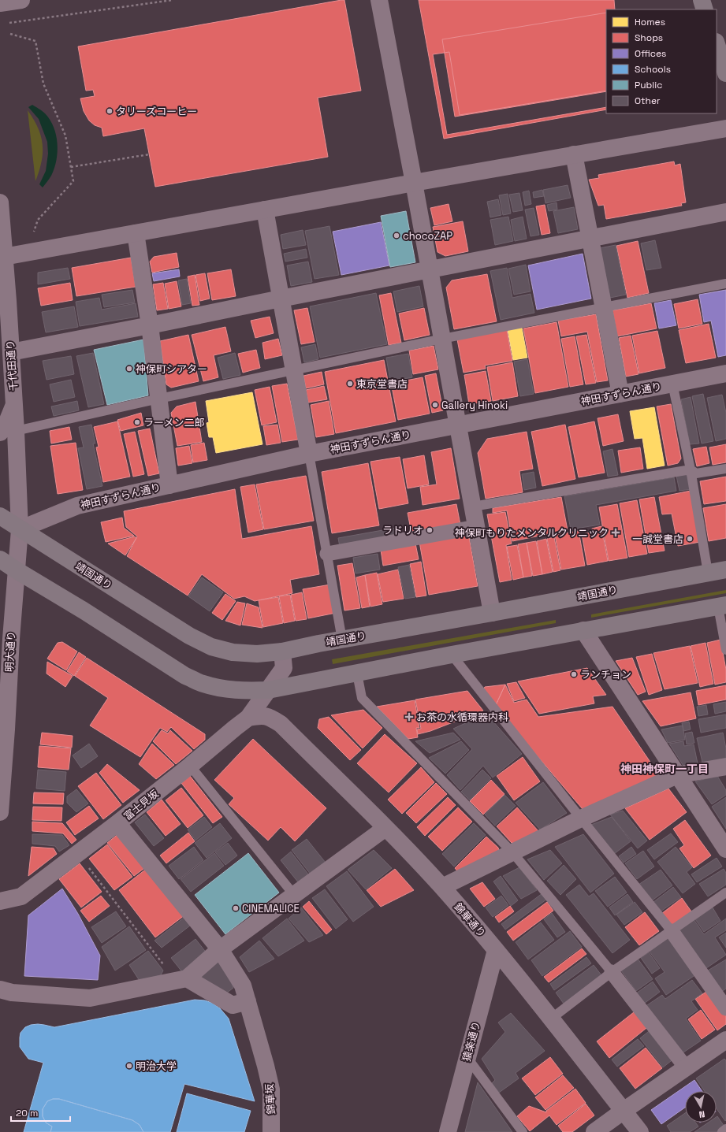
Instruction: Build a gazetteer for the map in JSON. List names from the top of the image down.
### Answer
{
  "streets": {
    "main road": ["靖国通り"],
    "street": [
      "千代田通り",
      "神田すずらん通り",
      "明大通り",
      "富士見坂",
      "錦華通り",
      "猿楽通り",
      "錦華坂"
    ]
  },
  "crossings": [
    ["千代田通り", "神田すずらん通り"],
    ["千代田通り", "靖国通り"],
    ["千代田通り", "明大通り"],
    ["神田すずらん通り", "靖国通り"],
    ["神田すずらん通り", "明大通り"],
    ["靖国通り", "明大通り"],
    ["靖国通り", "富士見坂"],
    ["富士見坂", "錦華通り"],
    ["富士見坂", "錦華坂"],
    ["錦華通り", "猿楽通り"]
  ],
  "districts": ["神田神保町一丁目"],
  "places": {
    "other": [
      "タリーズコーヒー",
      "chocoZAP",
      "神保町シアター",
      "東京堂書店",
      "Gallery Hinoki",
      "ラーメン二郎",
      "ラドリオ",
      "一誠堂書店",
      "ランチョン",
      "CINEMALICE",
      "明治大学"
    ],
    "health": ["神保町もりたメンタルクリニック", "お茶の水循環器内科"]
  },
  "legend": [
    "Homes",
    "Shops",
    "Offices",
    "Schools",
    "Public",
    "Other"
  ],
  "scale_bar": "20 m",
  "north": "bottom"
}
